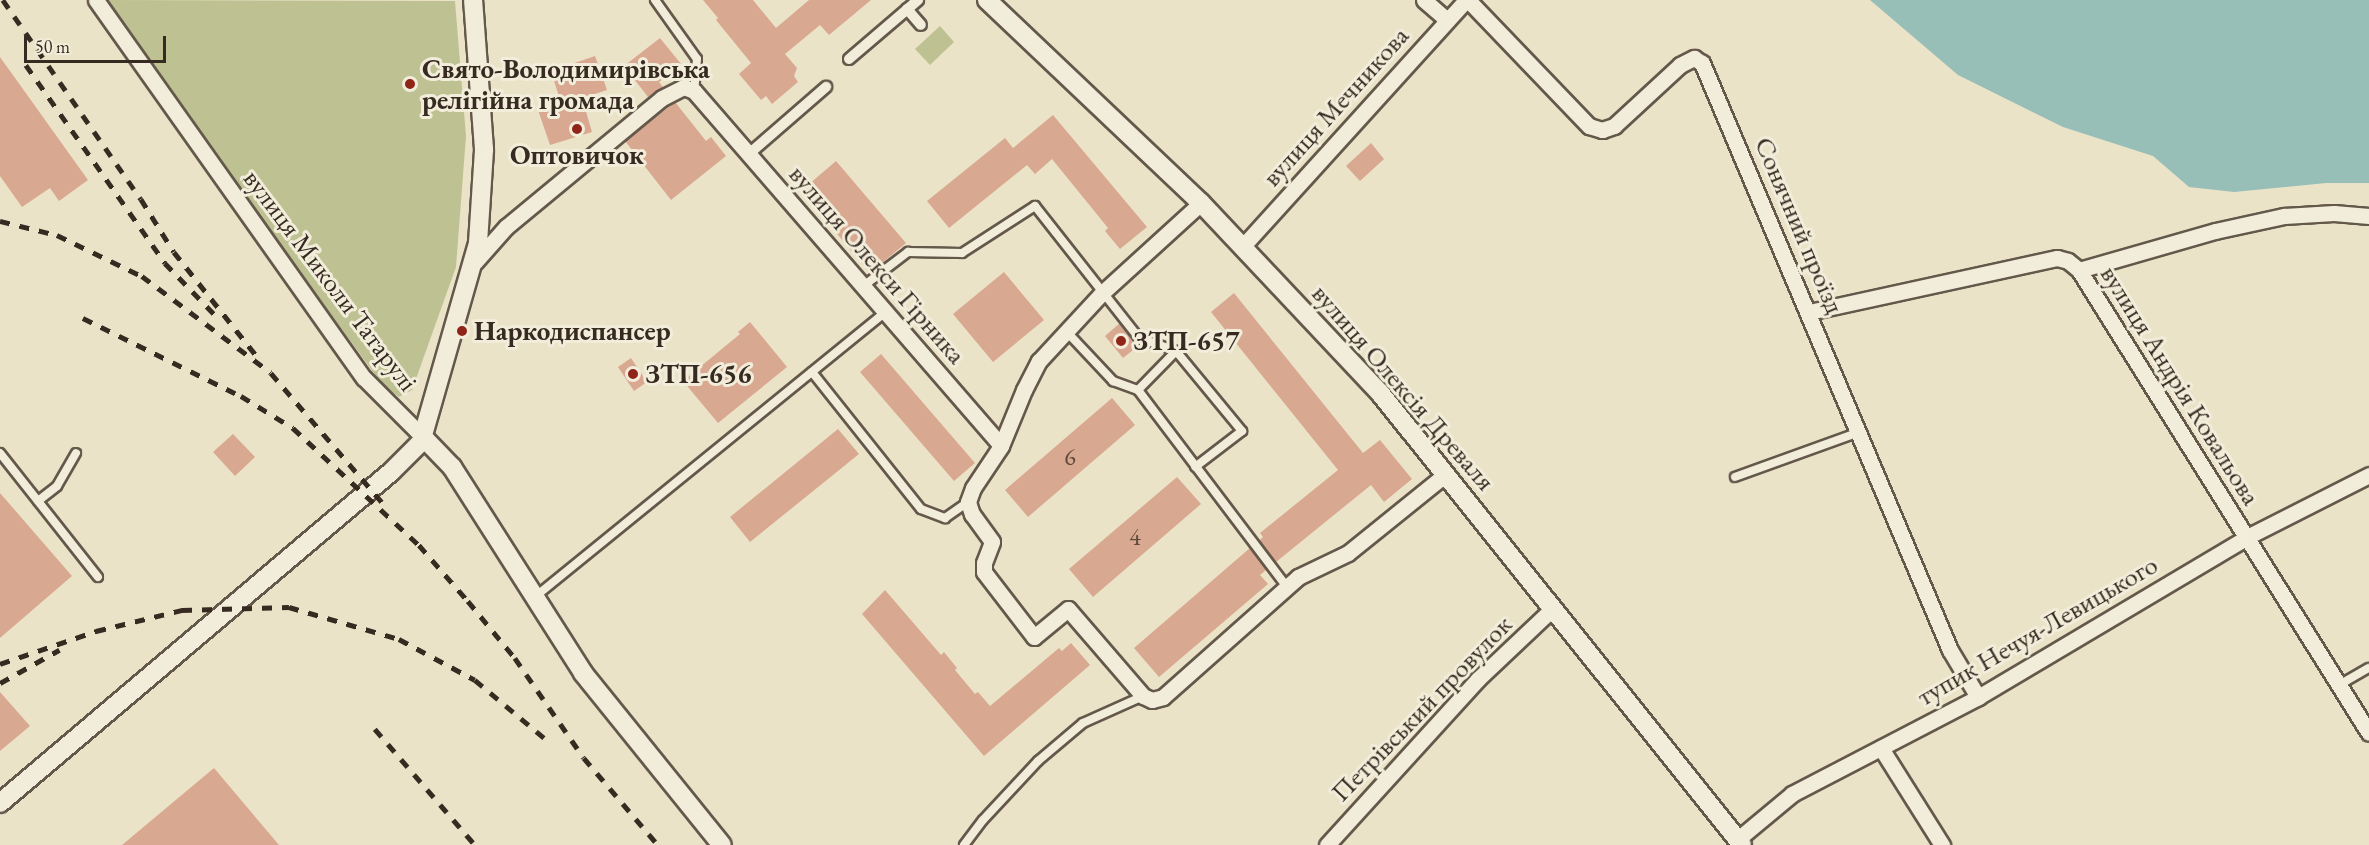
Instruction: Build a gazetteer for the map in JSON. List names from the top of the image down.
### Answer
{
  "streets": {
    "street": [
      "вулиця Мечникова",
      "Сонячний проїзд",
      "вулиця Олекси Гірника",
      "вулиця Миколи Татарулі",
      "вулиця Андрія Ковальова",
      "вулиця Олексія Древаля",
      "тупик Нечуя-Левицького",
      "Петрівський провулок"
    ]
  },
  "crossings": [
    ["вулиця Мечникова", "Сонячний проїзд"],
    ["вулиця Мечникова", "вулиця Олексія Древаля"],
    ["Сонячний проїзд", "вулиця Андрія Ковальова"],
    ["Сонячний проїзд", "тупик Нечуя-Левицького"],
    ["вулиця Андрія Ковальова", "тупик Нечуя-Левицького"],
    ["вулиця Олексія Древаля", "тупик Нечуя-Левицького"],
    ["вулиця Олексія Древаля", "Петрівський провулок"]
  ],
  "places": [
    "Свято-Володимирівська релігійна громада",
    "Оптовичок",
    "Наркодиспансер",
    "ЗТП-657",
    "ЗТП-656"
  ],
  "house_numbers": ["6", "4"],
  "scale_bar": "50 m"
}
